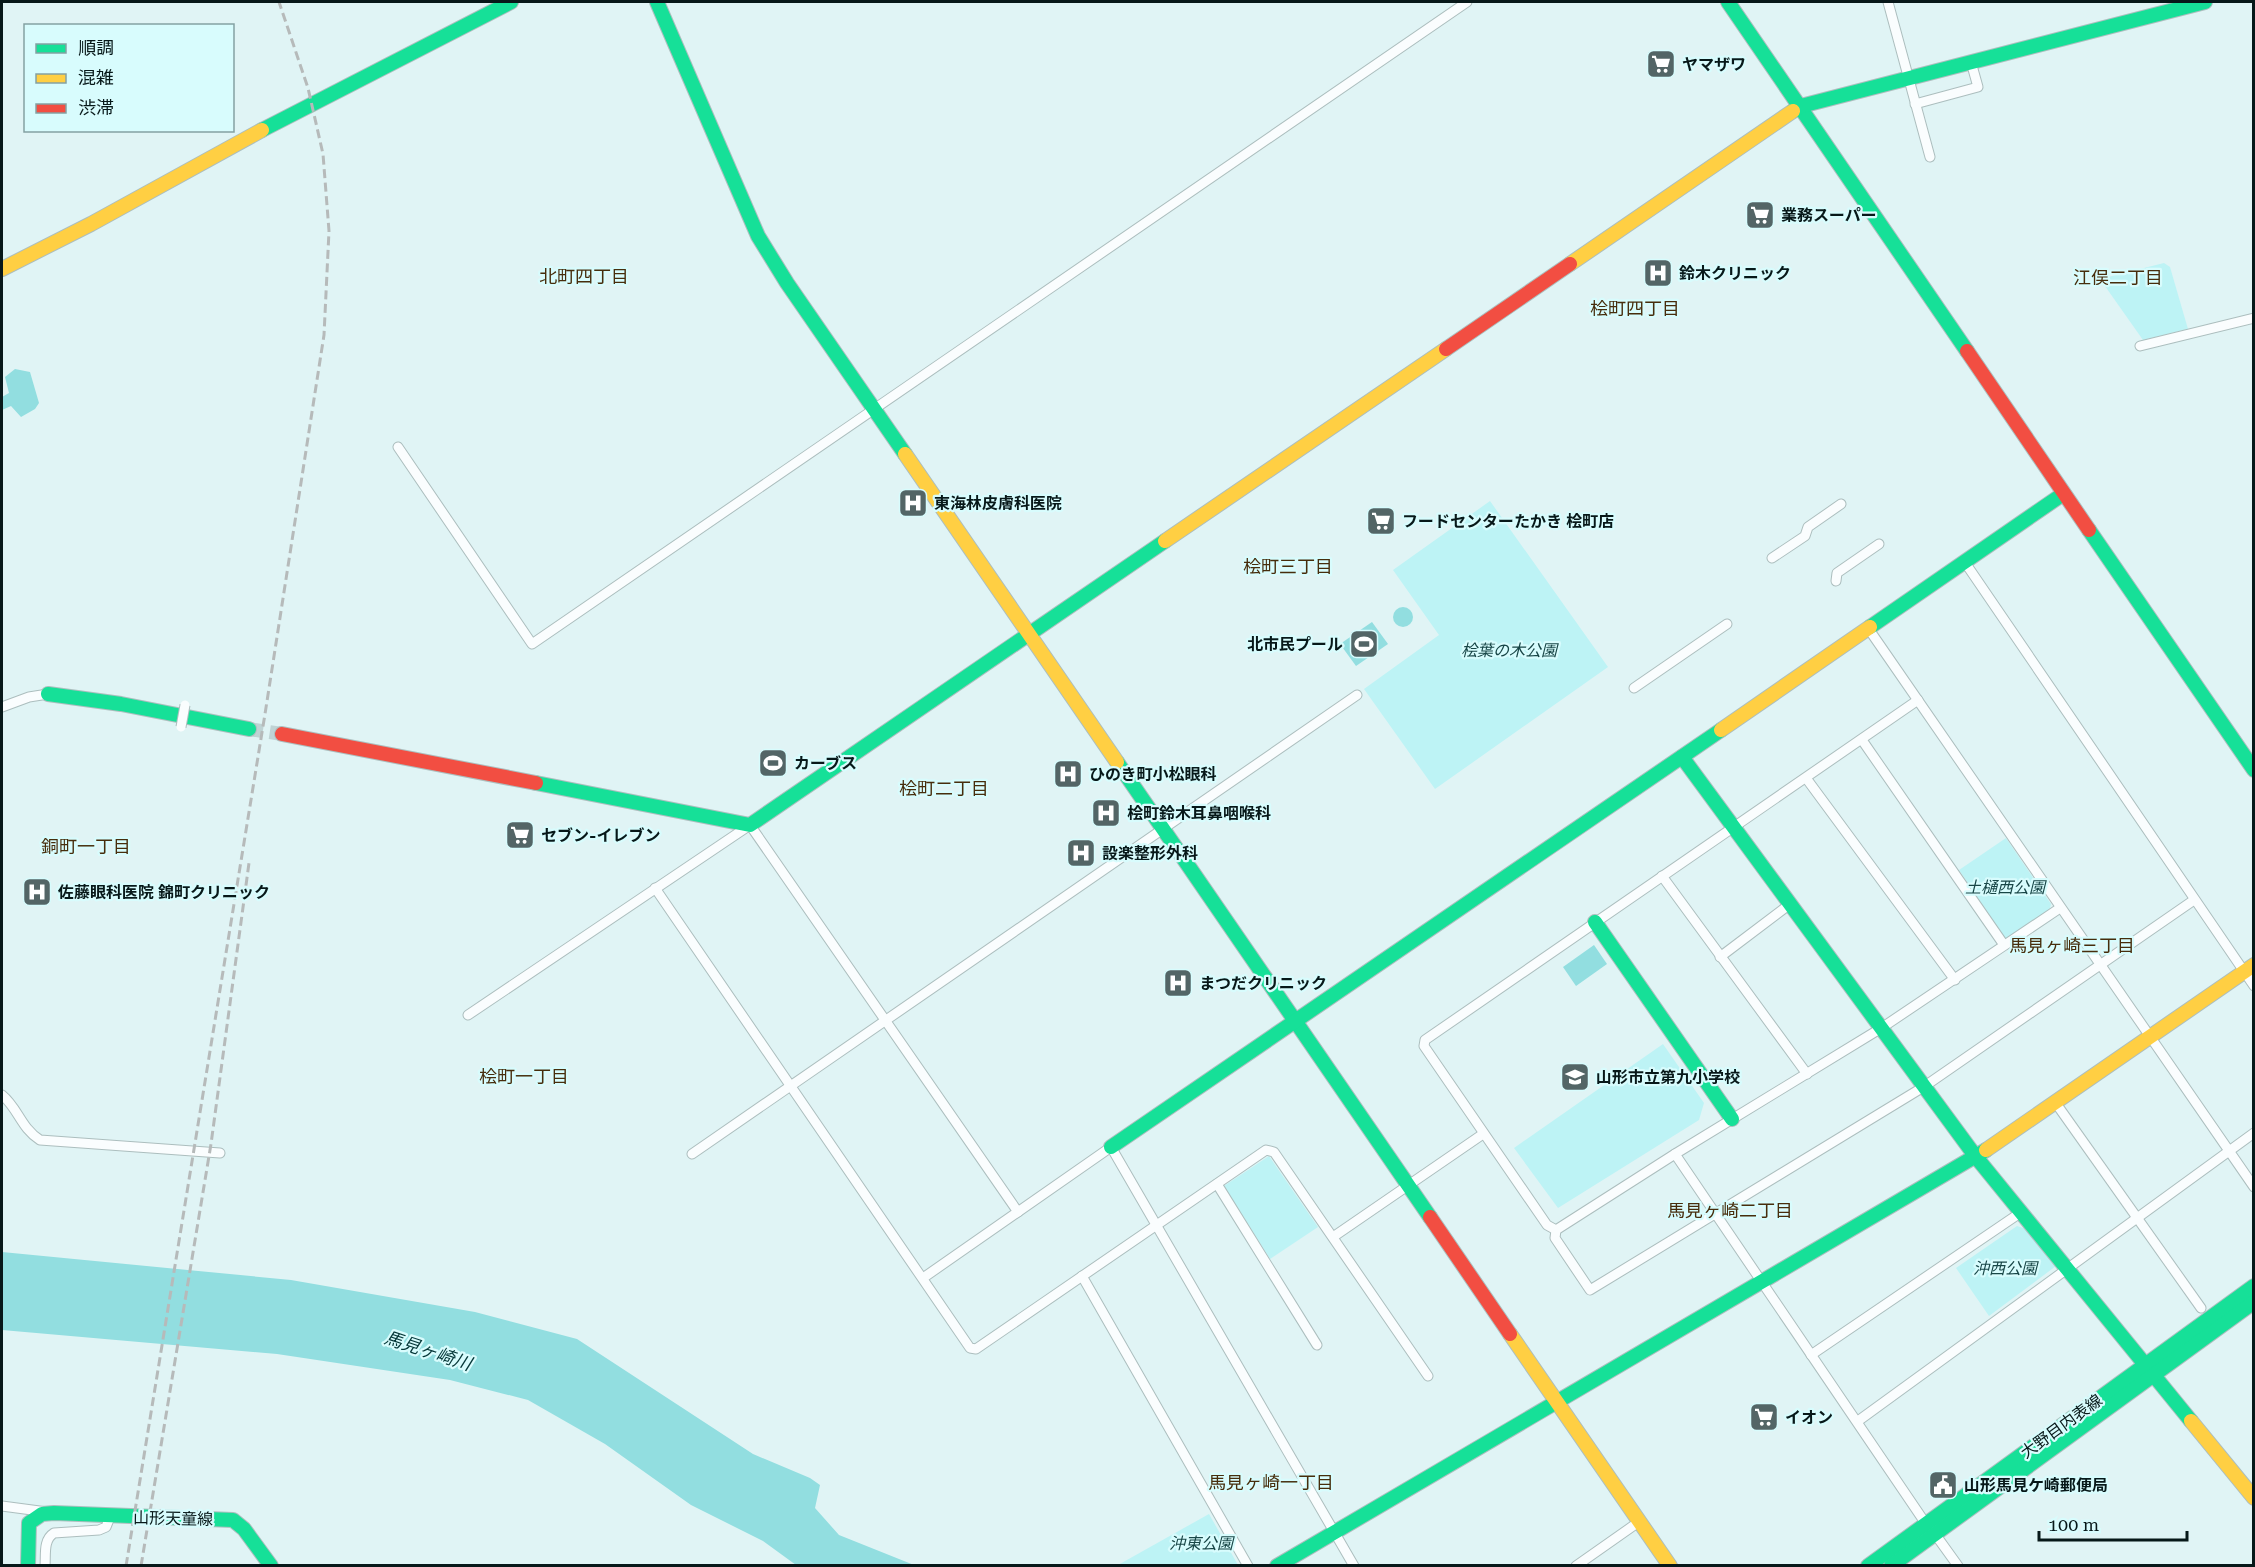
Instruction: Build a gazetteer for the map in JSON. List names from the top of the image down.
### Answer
{
  "streets": {
    "street": ["大野目内表線", "山形天童線"]
  },
  "districts": [
    "北町四丁目",
    "江俣二丁目",
    "桧町四丁目",
    "桧町三丁目",
    "桧町二丁目",
    "銅町一丁目",
    "馬見ヶ崎三丁目",
    "桧町一丁目",
    "馬見ヶ崎二丁目",
    "馬見ヶ崎一丁目"
  ],
  "water": ["馬見ヶ崎川"],
  "parks": [
    "桧葉の木公園",
    "土樋西公園",
    "沖西公園",
    "沖東公園"
  ],
  "places": {
    "supermarket": [
      "ヤマザワ",
      "業務スーパー",
      "フードセンターたかき 桧町店",
      "セブン-イレブン",
      "イオン"
    ],
    "hospital": [
      "鈴木クリニック",
      "東海林皮膚科医院",
      "ひのき町小松眼科",
      "桧町鈴木耳鼻咽喉科",
      "設楽整形外科",
      "佐藤眼科医院 錦町クリニック",
      "まつだクリニック"
    ],
    "sports": ["北市民プール", "カーブス"],
    "school or university": ["山形市立第九小学校"],
    "public building": ["山形馬見ケ崎郵便局"]
  },
  "legend": ["順調", "混雑", "渋滞"],
  "scale_bar": "100 m"
}
